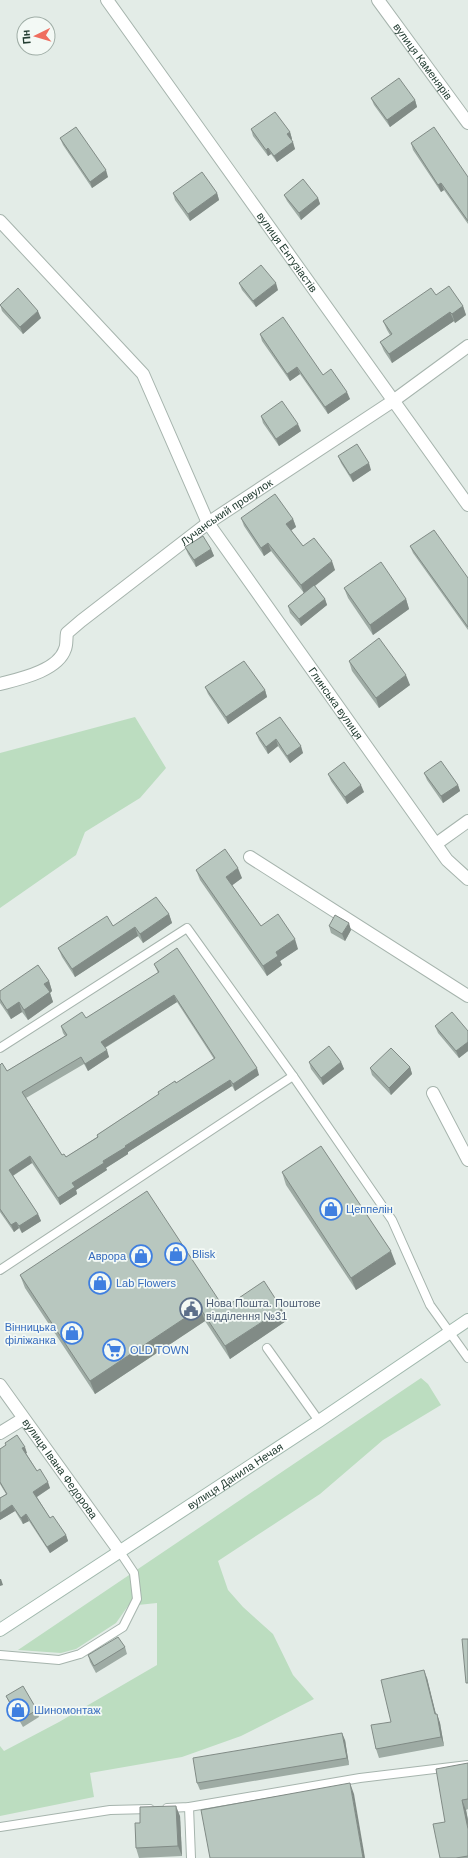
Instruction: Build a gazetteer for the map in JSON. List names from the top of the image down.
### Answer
{
  "streets": {
    "street": [
      "вулиця Каменярів",
      "вулиця Ентузіастів",
      "Лучанський провулок",
      "Глинська вулиця",
      "вулиця Івана Федорова",
      "вулиця Данила Нечая"
    ]
  },
  "crossings": [
    ["вулиця Ентузіастів", "Лучанський провулок"],
    ["Лучанський провулок", "Глинська вулиця"],
    ["вулиця Івана Федорова", "вулиця Данила Нечая"]
  ],
  "places": {
    "shop": [
      "Цеппелін",
      "Blisk",
      "Аврора",
      "Lab Flowers",
      "Вінницька філіжанка",
      "Шиномонтаж"
    ],
    "public building": ["Нова Пошта. Поштове відділення №31"],
    "supermarket": ["OLD TOWN"]
  },
  "north": "left"
}
